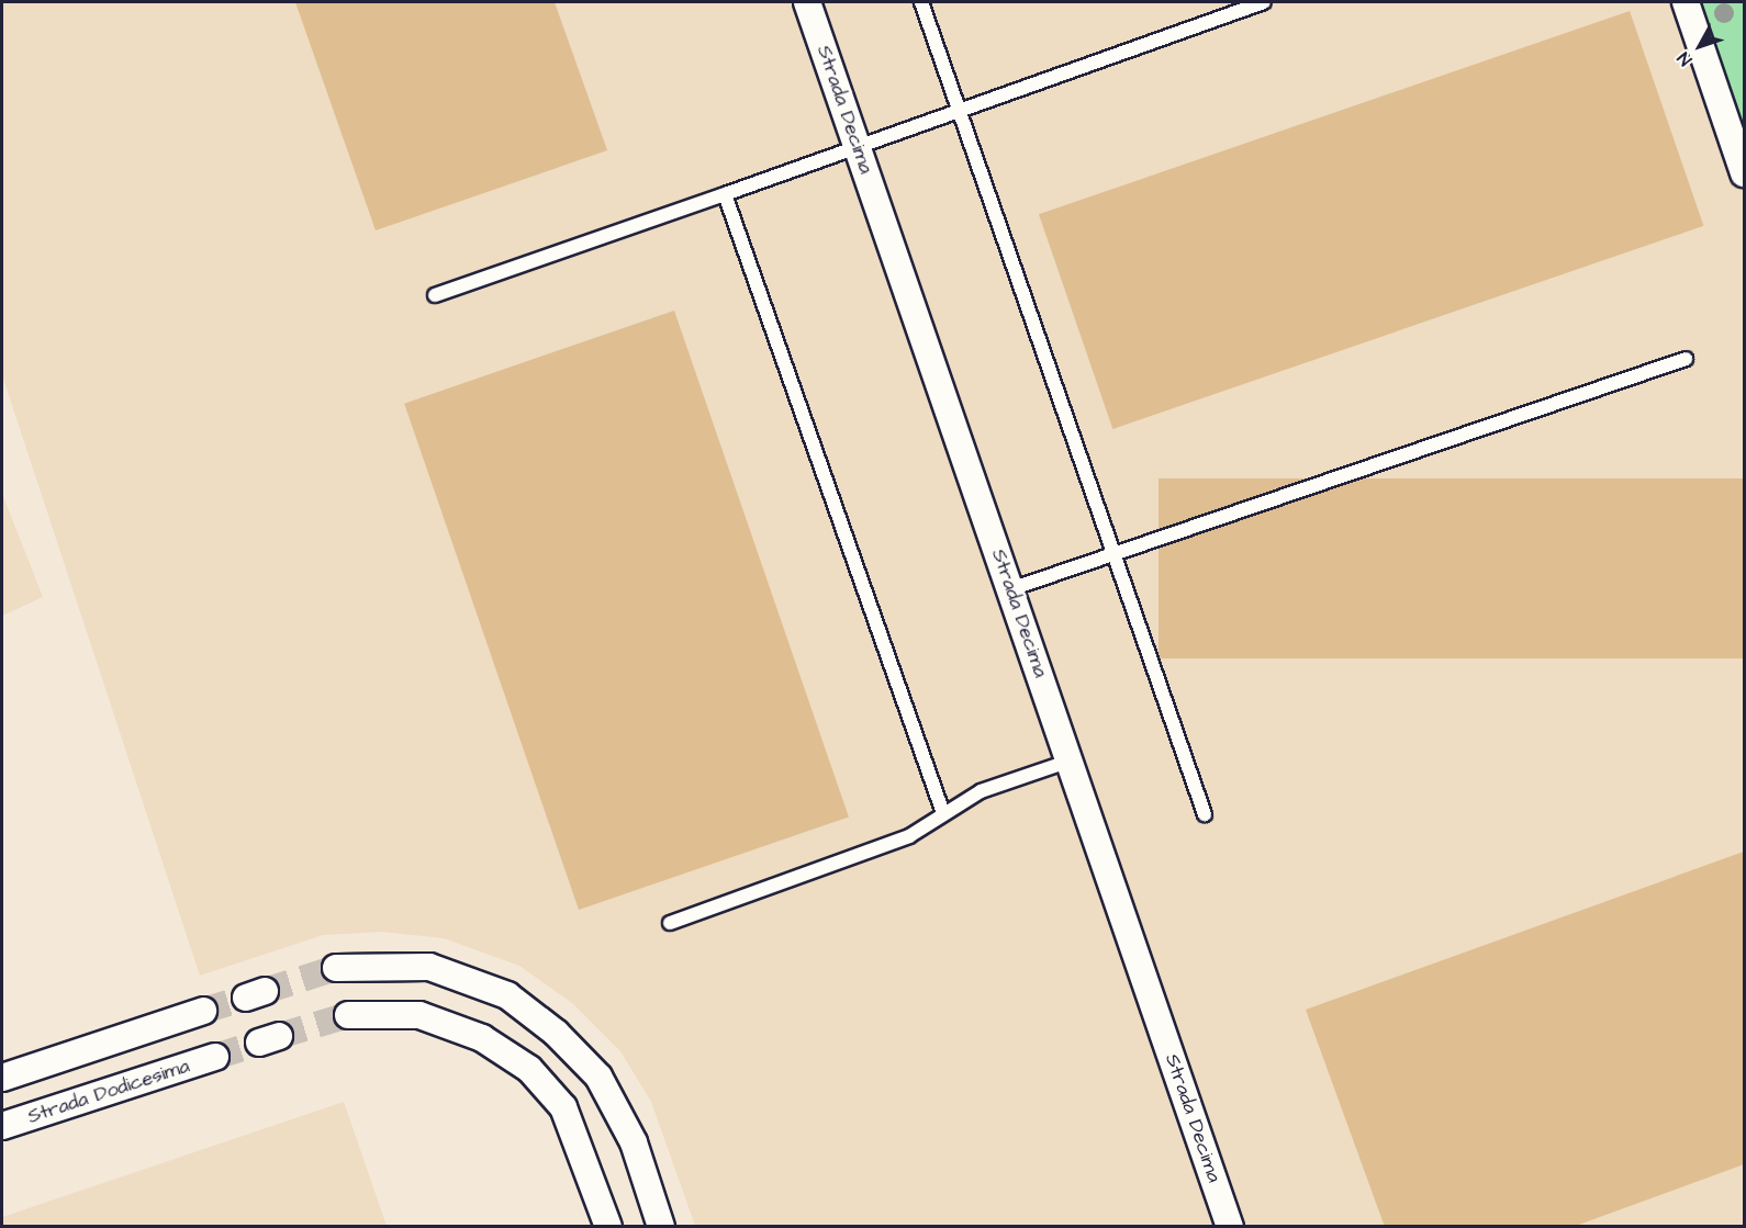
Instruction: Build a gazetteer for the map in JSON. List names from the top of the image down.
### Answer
{
  "streets": {
    "street": ["Strada Decima", "Strada Dodicesima"]
  },
  "north": "bottom left"
}
